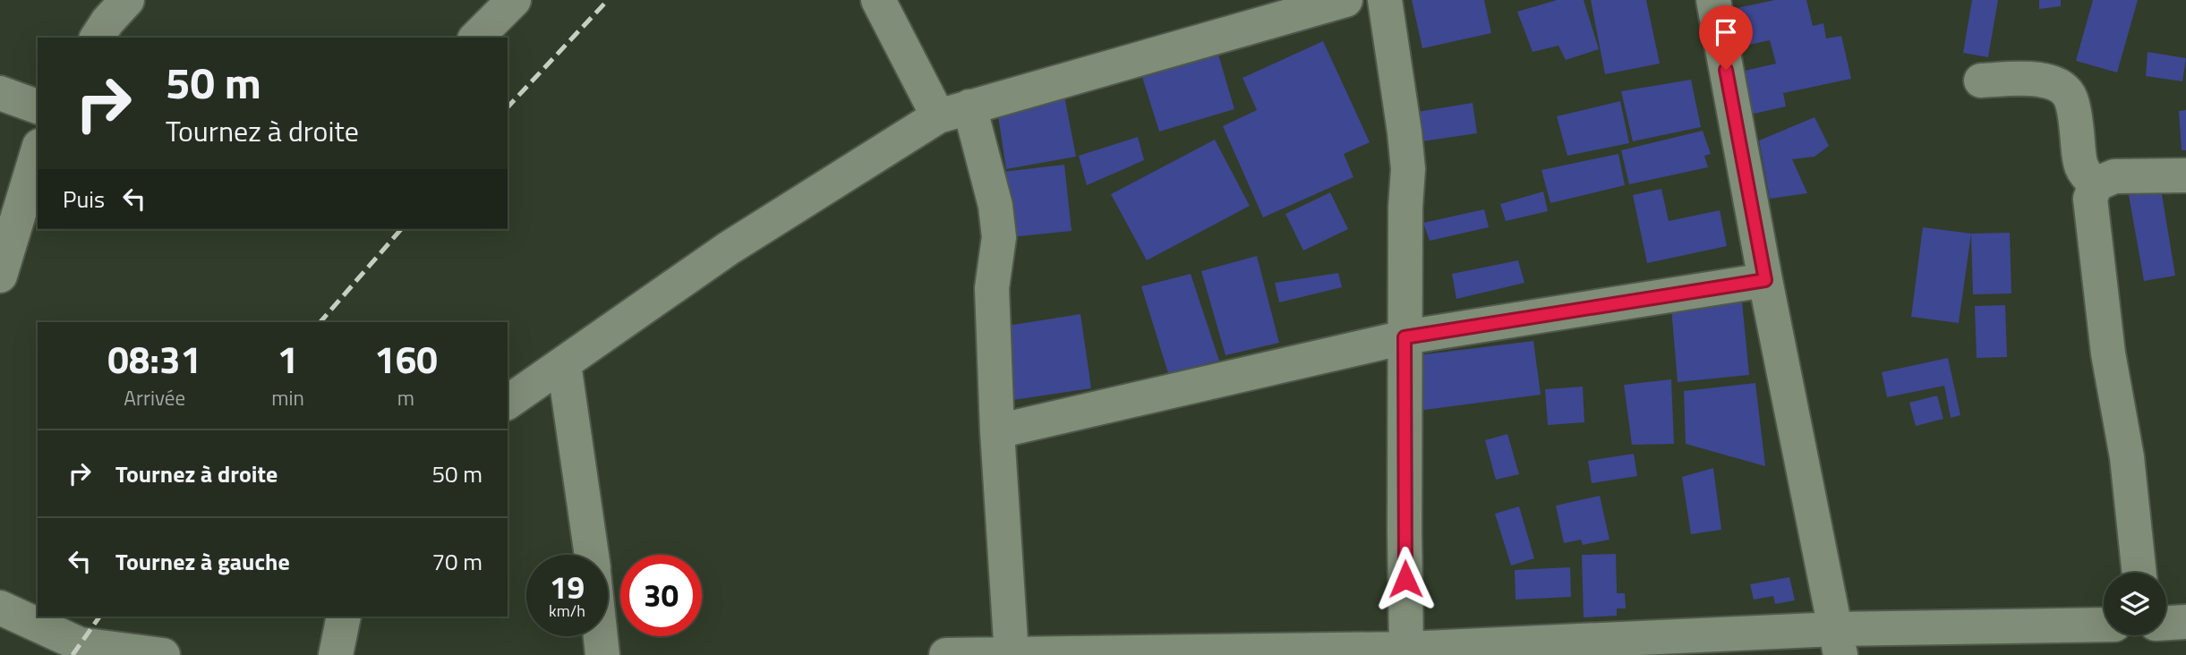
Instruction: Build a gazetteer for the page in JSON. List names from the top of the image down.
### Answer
{
  "page": {
    "turn": ["50 m", "Tournez à droite"],
    "then": "Puis",
    "eta": [
      "08:31",
      "Arrivée",
      "1",
      "min",
      "160",
      "m"
    ],
    "list": [
      {
        "name": "Tournez à droite",
        "value": "50 m"
      },
      {
        "name": "Tournez à gauche",
        "value": "70 m"
      }
    ],
    "speed": "19 km/h",
    "limit": "30"
  }
}
